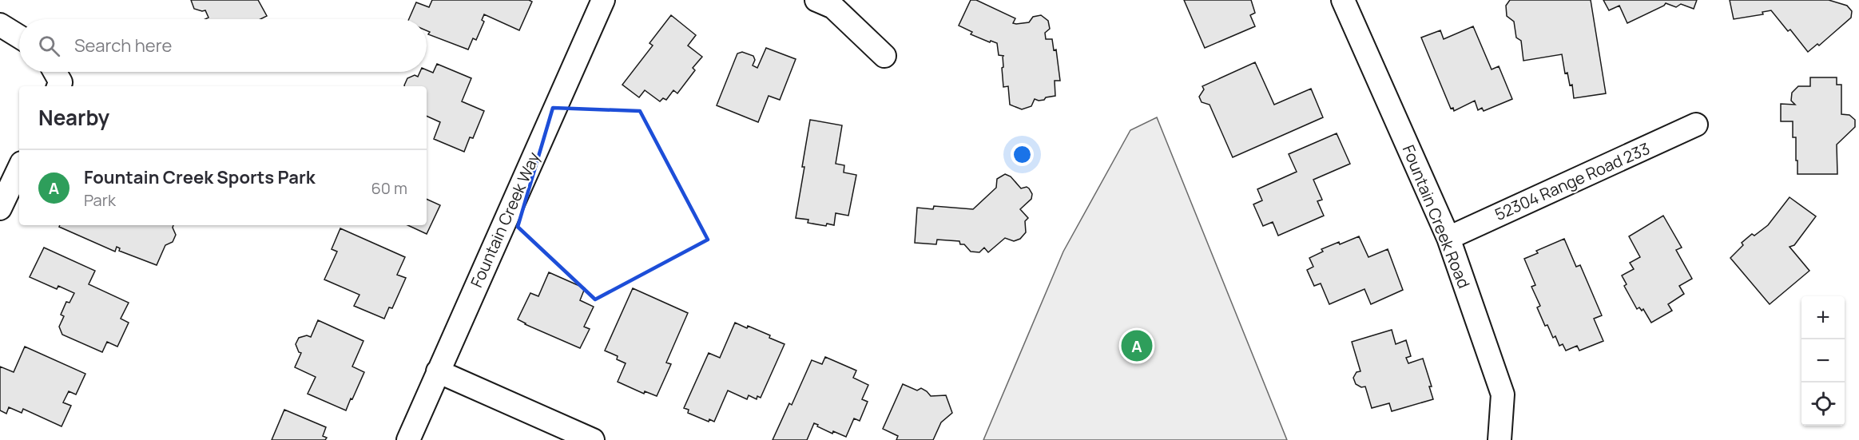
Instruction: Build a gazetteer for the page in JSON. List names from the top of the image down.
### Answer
{
  "streets": {
    "street": ["52304 Range Road 233", "Fountain Creek Road", "Fountain Creek Way"]
  },
  "crossings": [
    ["52304 Range Road 233", "Fountain Creek Road"]
  ],
  "page": {
    "search": "Search here",
    "heading": "Nearby",
    "list": [
      {
        "mark": "A",
        "name": "Fountain Creek Sports Park",
        "note": "Park",
        "value": "60 m"
      }
    ],
    "map_buttons": ["+", "−"],
    "pins": "A"
  }
}
